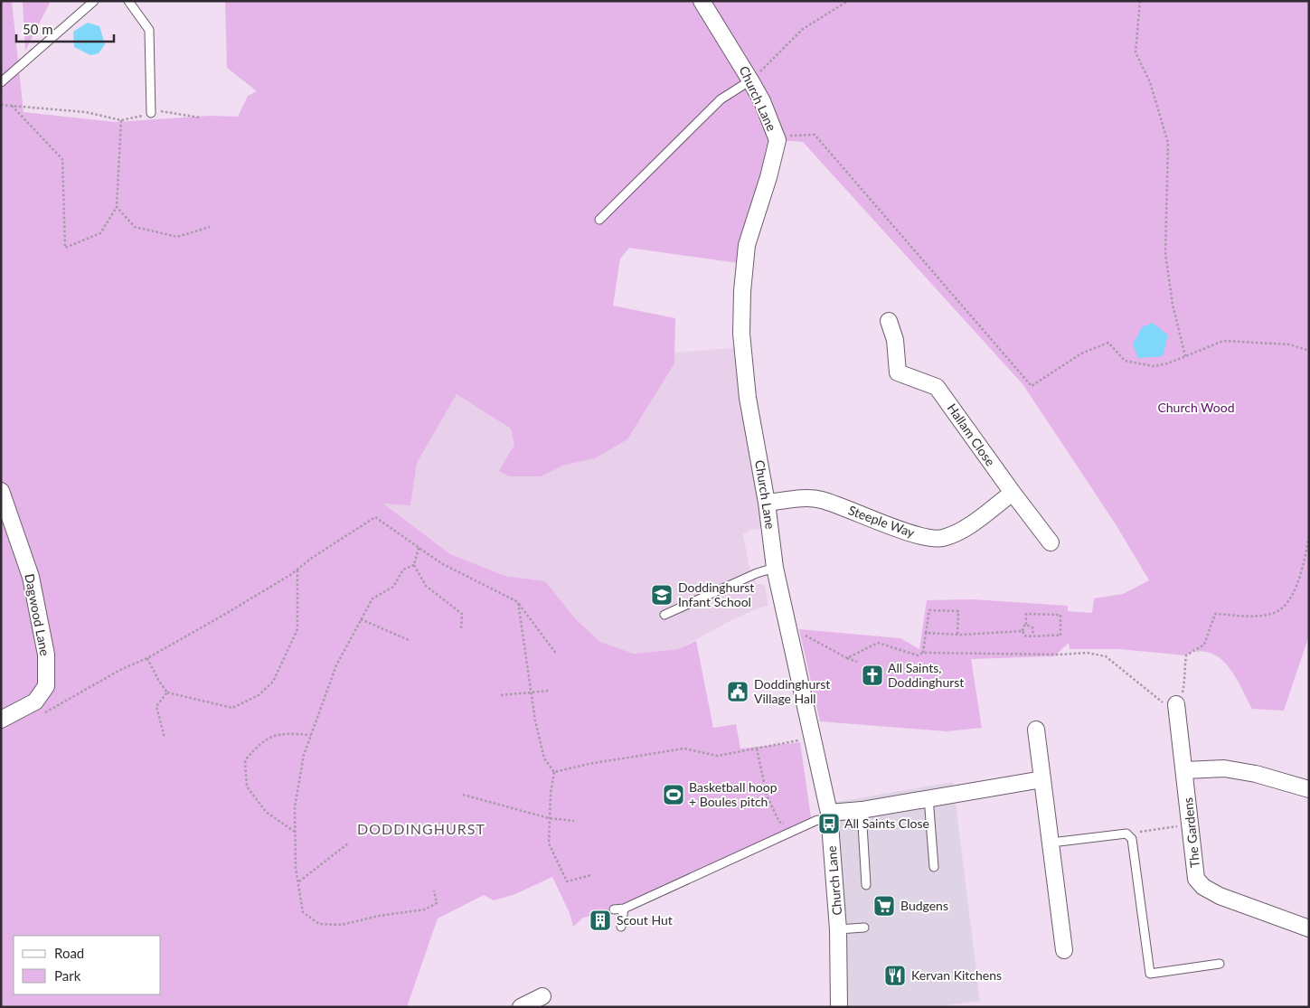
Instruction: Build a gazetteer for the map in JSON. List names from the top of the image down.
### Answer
{
  "streets": {
    "street": [
      "Church Lane",
      "Hallam Close",
      "Steeple Way",
      "Dagwood Lane",
      "The Gardens"
    ]
  },
  "crossings": [
    ["Church Lane", "Steeple Way"],
    ["Hallam Close", "Steeple Way"]
  ],
  "districts": ["DODDINGHURST"],
  "parks": ["Church Wood"],
  "places": {
    "school or university": ["Doddinghurst Infant School"],
    "church": ["All Saints, Doddinghurst"],
    "public building": ["Doddinghurst Village Hall"],
    "sports": ["Basketball hoop + Boules pitch"],
    "bus stop": ["All Saints Close"],
    "supermarket": ["Budgens"],
    "building": ["Scout Hut"],
    "restaurant": ["Kervan Kitchens"]
  },
  "legend": ["Road", "Park"],
  "scale_bar": "50 m"
}
